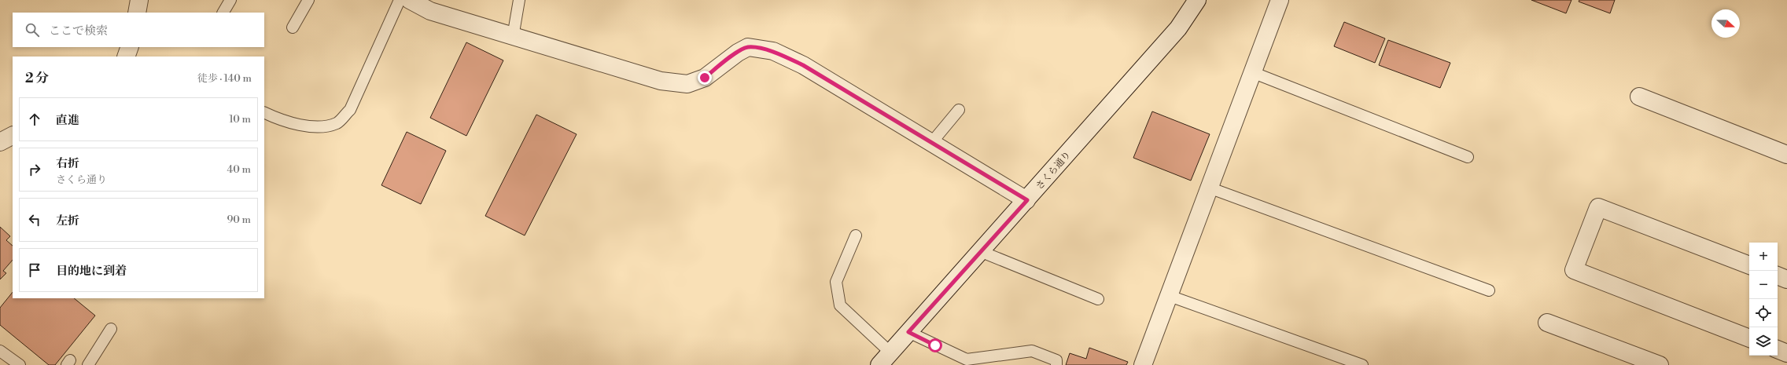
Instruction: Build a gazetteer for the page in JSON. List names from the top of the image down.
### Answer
{
  "streets": {
    "street": ["さくら通り"]
  },
  "north": "right",
  "page": {
    "search": "ここで検索",
    "heading": ["2 分", "徒歩 · 140 m"],
    "list": [
      ["直進", "10 m"],
      ["右折", "さくら通り", "40 m"],
      ["左折", "90 m"],
      "目的地に到着"
    ],
    "map_buttons": ["+", "−"]
  }
}
